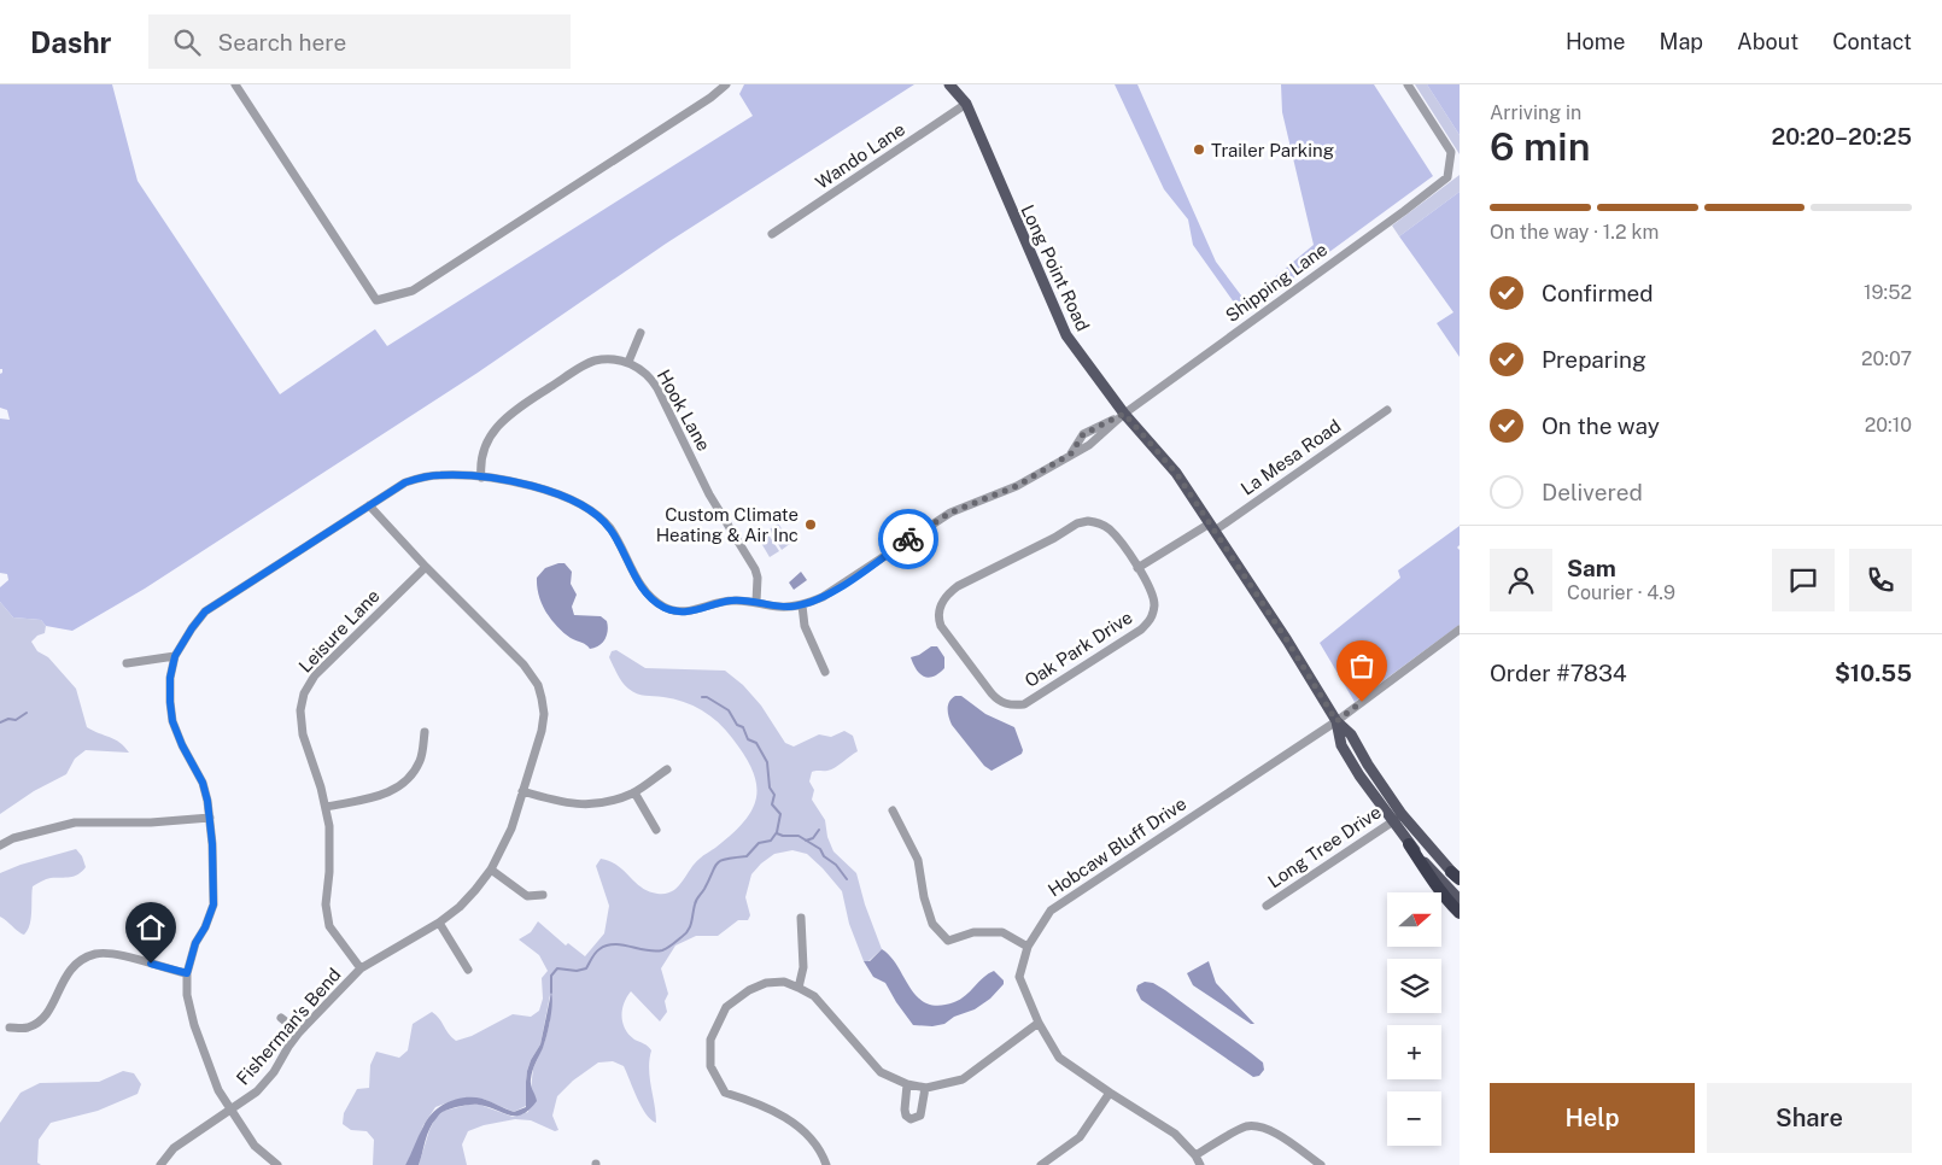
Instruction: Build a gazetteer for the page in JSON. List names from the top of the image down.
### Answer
{
  "streets": {
    "main road": ["Long Point Road"],
    "street": [
      "Wando Lane",
      "Shipping Lane",
      "Hook Lane",
      "La Mesa Road",
      "Leisure Lane",
      "Oak Park Drive",
      "Hobcaw Bluff Drive",
      "Long Tree Drive",
      "Fisherman's Bend"
    ]
  },
  "crossings": [
    ["Wando Lane", "Long Point Road"],
    ["Long Point Road", "Shipping Lane"],
    ["Long Point Road", "La Mesa Road"],
    ["Long Point Road", "Hobcaw Bluff Drive"],
    ["Long Point Road", "Long Tree Drive"],
    ["La Mesa Road", "Oak Park Drive"],
    ["Leisure Lane", "Fisherman's Bend"]
  ],
  "places": ["Trailer Parking", "Custom Climate Heating & Air Inc"],
  "north": "right",
  "page": {
    "header": "Dashr",
    "search": "Search here",
    "nav": [
      "Home",
      "Map",
      "About",
      "Contact"
    ],
    "heading": ["6 min", "Arriving in", "20:20–20:25"],
    "panel": [
      "Sam",
      "Courier · 4.9",
      "Order #7834",
      "$10.55"
    ],
    "bar": "On the way · 1.2 km",
    "list": [
      ["Confirmed", "19:52"],
      ["Preparing", "20:07"],
      ["On the way", "20:10"],
      "Delivered"
    ],
    "map_buttons": ["+", "−"],
    "buttons": ["Help", "Share"]
  }
}
